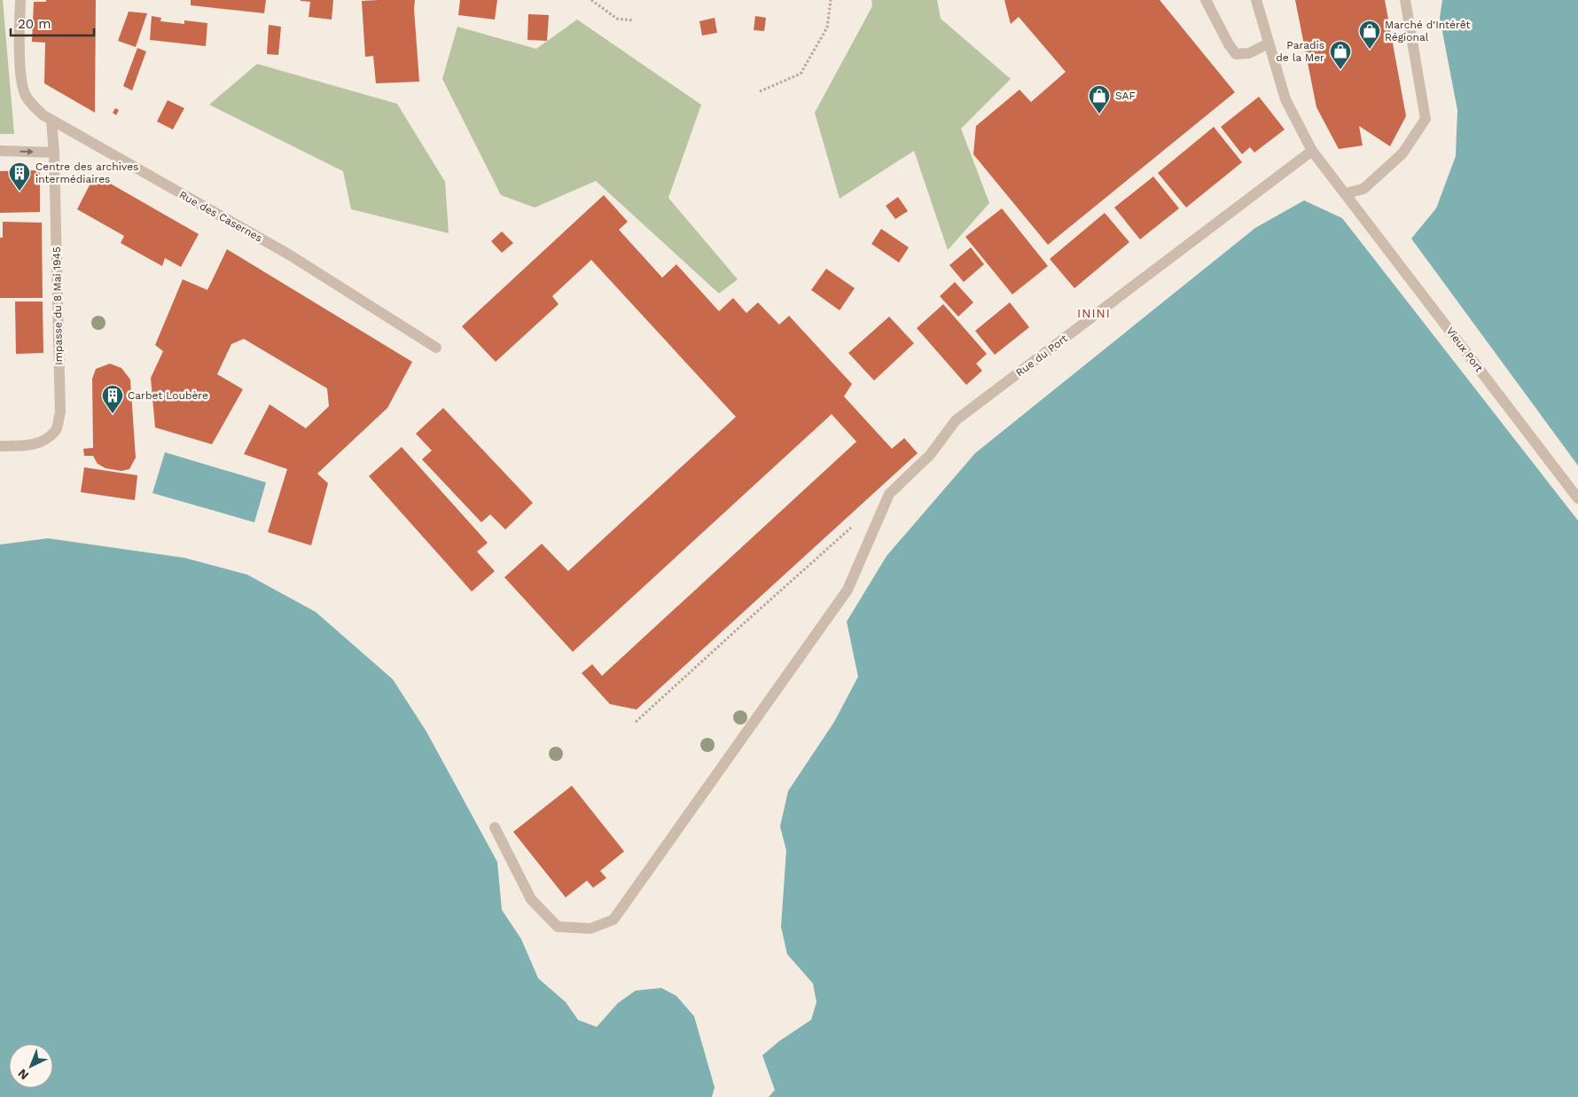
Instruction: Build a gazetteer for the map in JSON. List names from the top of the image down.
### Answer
{
  "streets": {
    "street": [
      "Rue des Casernes",
      "Impasse du 8 Mai 1945",
      "Vieux Port",
      "Rue du Port"
    ]
  },
  "crossings": [
    ["Rue des Casernes", "Impasse du 8 Mai 1945"],
    ["Vieux Port", "Rue du Port"]
  ],
  "districts": ["ININI"],
  "places": {
    "shop": ["Marché d'Intérêt Régional", "Paradis de la Mer", "SAF"],
    "building": ["Centre des archives intermédiaires", "Carbet Loubère"]
  },
  "scale_bar": "20 m",
  "north": "bottom left"
}
